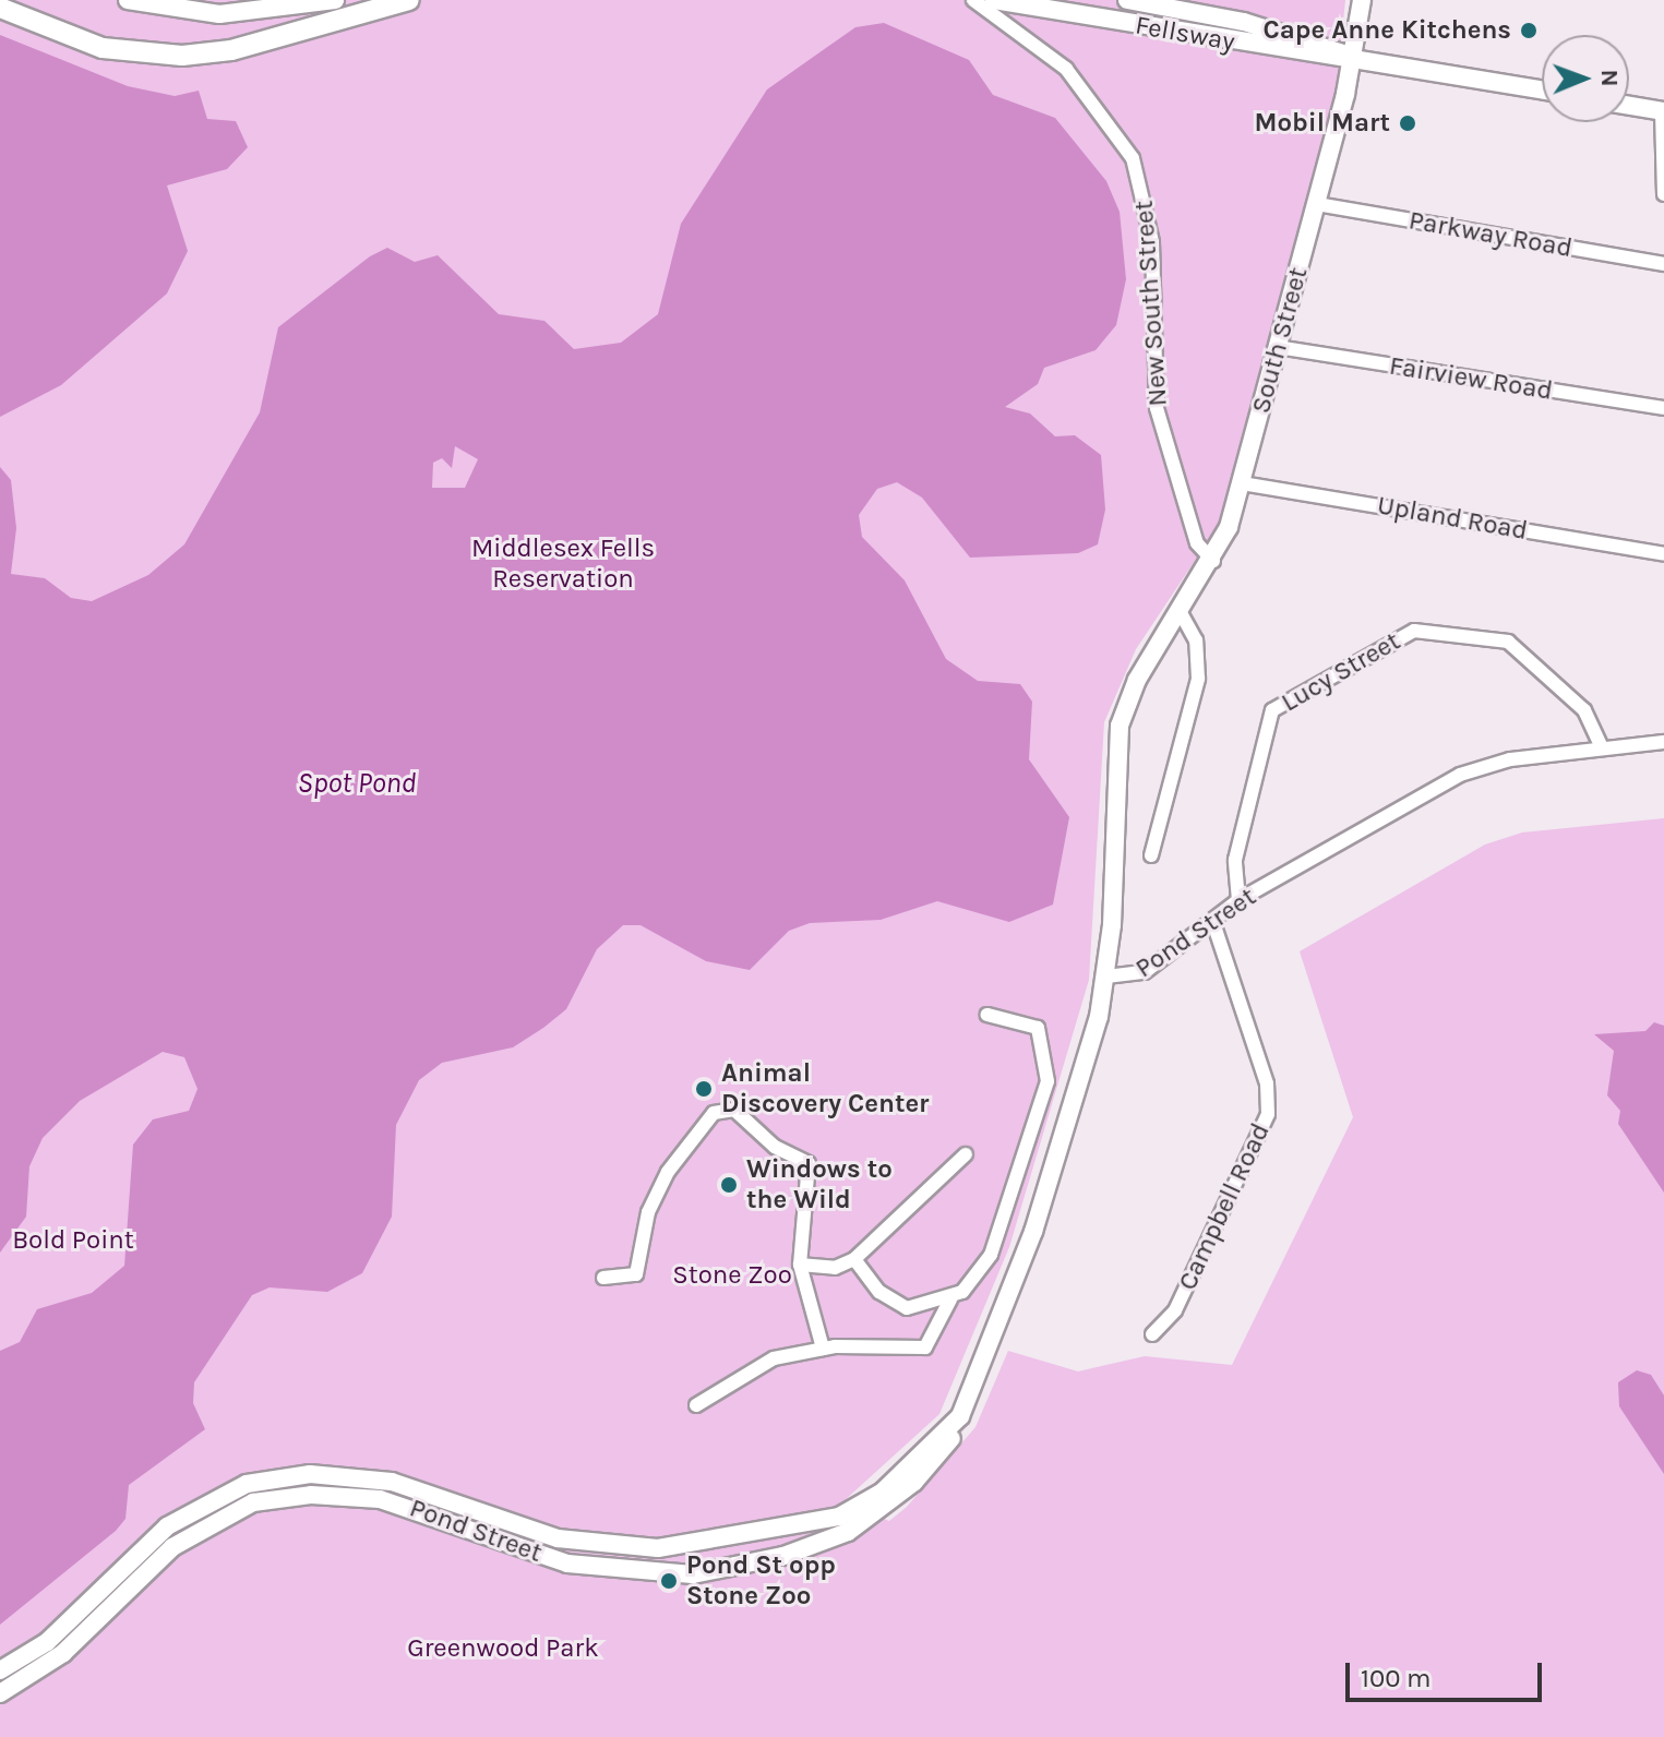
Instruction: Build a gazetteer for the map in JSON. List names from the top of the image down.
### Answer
{
  "streets": {
    "main road": ["Fellsway", "South Street", "Pond Street"],
    "street": [
      "Parkway Road",
      "New South Street",
      "Fairview Road",
      "Upland Road",
      "Lucy Street",
      "Campbell Road"
    ]
  },
  "crossings": [
    ["Fellsway", "South Street"],
    ["Parkway Road", "South Street"],
    ["New South Street", "South Street"],
    ["South Street", "Fairview Road"],
    ["South Street", "Upland Road"],
    ["South Street", "Pond Street"],
    ["Lucy Street", "Pond Street"],
    ["Pond Street", "Campbell Road"]
  ],
  "water": ["Spot Pond"],
  "parks": [
    "Middlesex Fells Reservation",
    "Bold Point",
    "Stone Zoo",
    "Greenwood Park"
  ],
  "places": [
    "Cape Anne Kitchens",
    "Mobil Mart",
    "Animal Discovery Center",
    "Windows to the Wild",
    "Pond St opp Stone Zoo"
  ],
  "scale_bar": "100 m",
  "north": "right"
}
